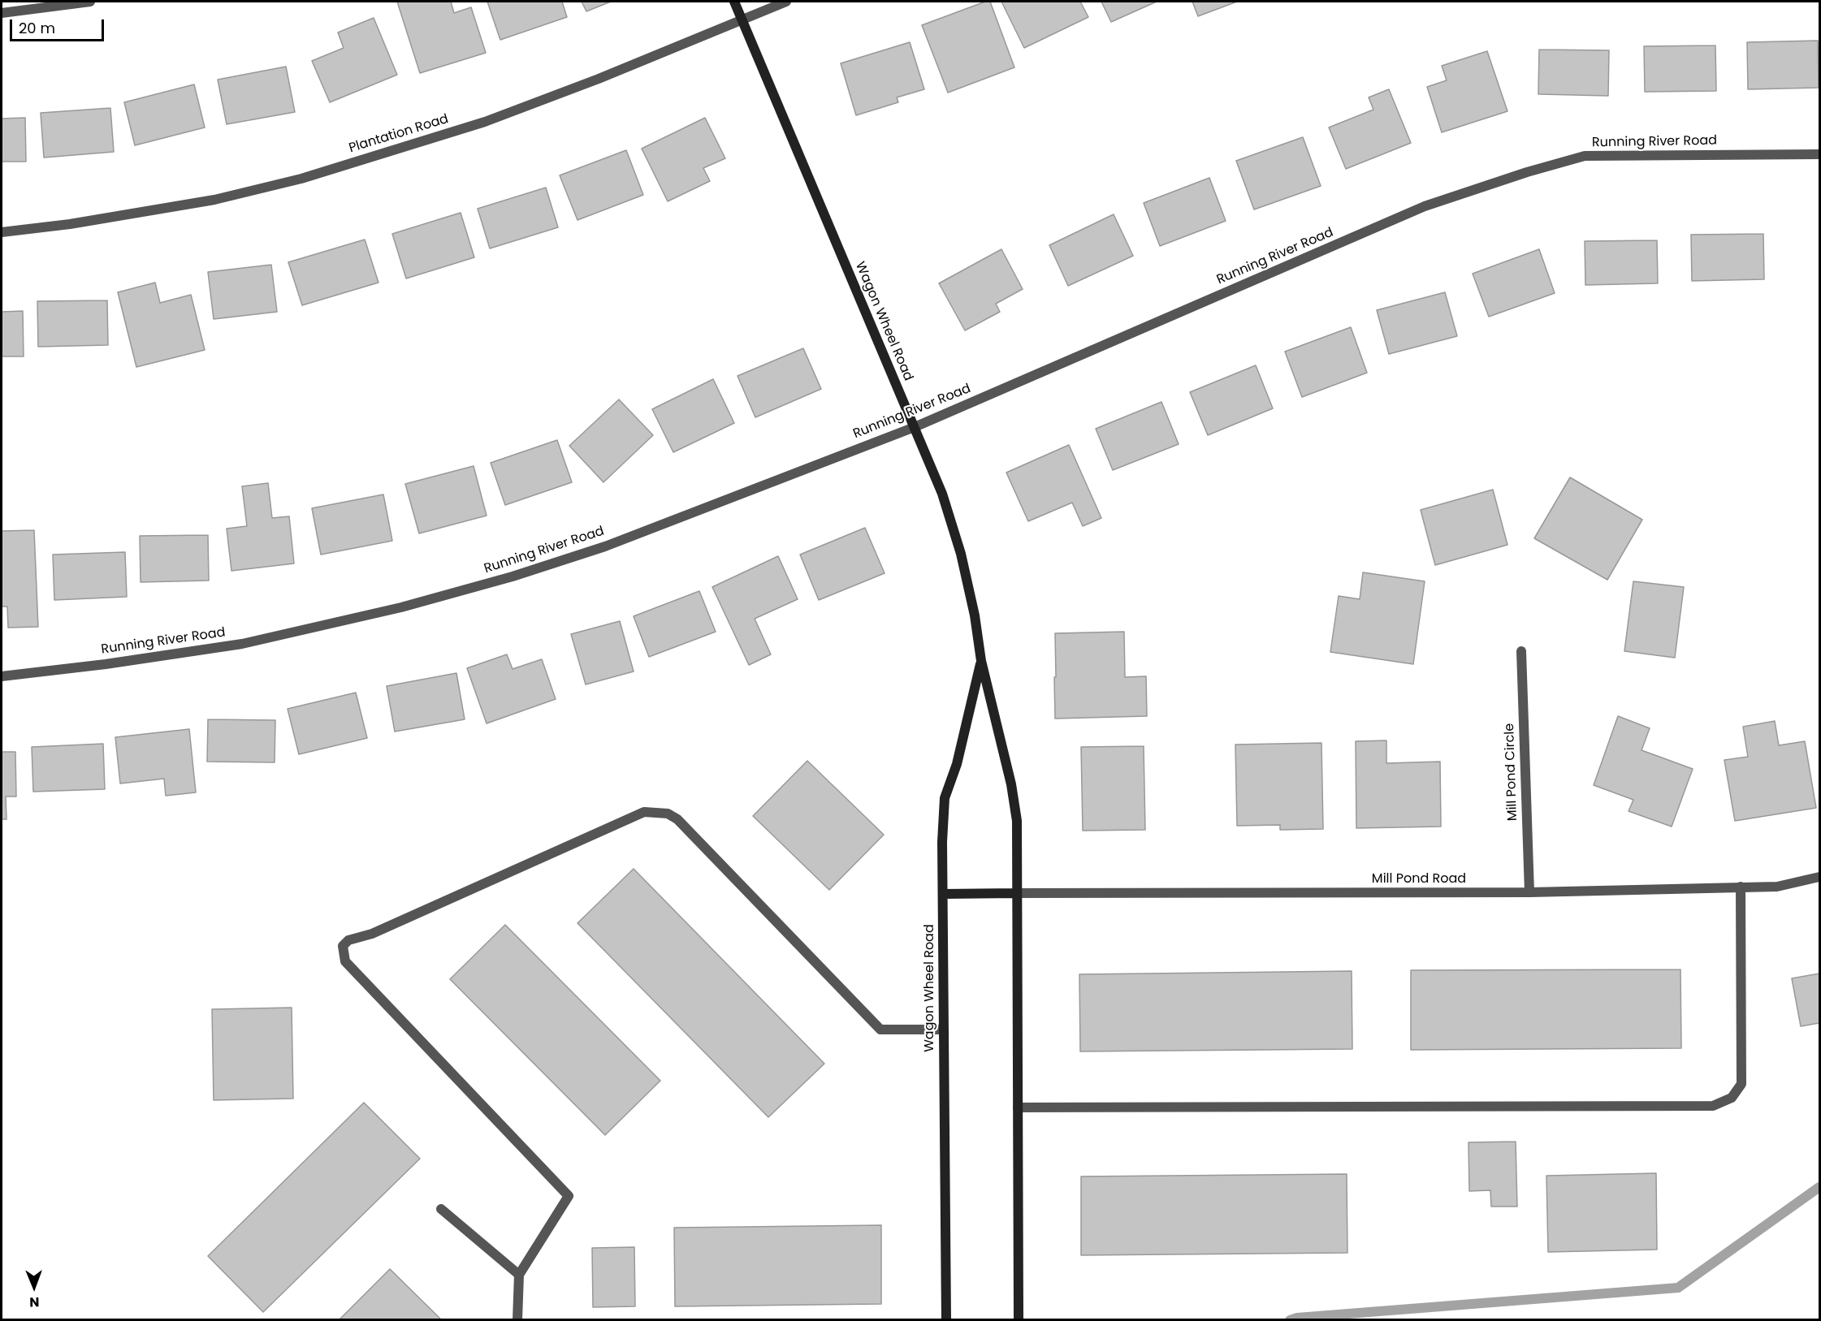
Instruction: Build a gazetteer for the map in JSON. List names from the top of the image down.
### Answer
{
  "streets": {
    "street": [
      "Plantation Road",
      "Running River Road",
      "Wagon Wheel Road",
      "Mill Pond Circle",
      "Mill Pond Road"
    ]
  },
  "crossings": [
    ["Plantation Road", "Wagon Wheel Road"],
    ["Running River Road", "Wagon Wheel Road"],
    ["Wagon Wheel Road", "Mill Pond Road"],
    ["Mill Pond Circle", "Mill Pond Road"]
  ],
  "scale_bar": "20 m",
  "north": "bottom"
}
